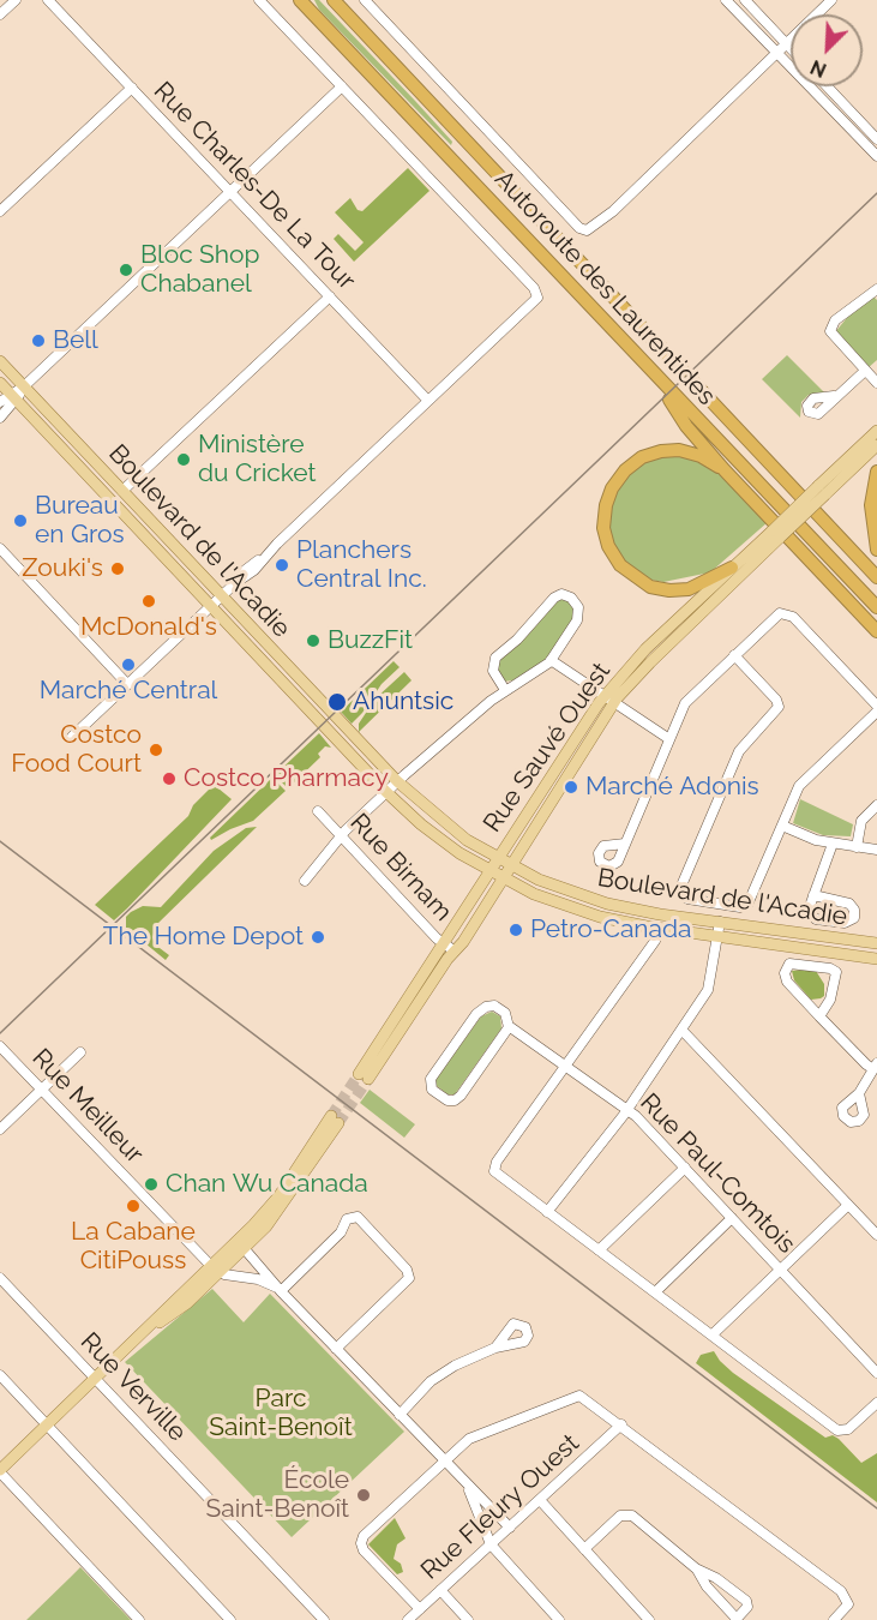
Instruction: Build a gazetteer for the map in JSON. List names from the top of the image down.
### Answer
{
  "streets": {
    "highway": ["Autoroute des Laurentides"],
    "main road": ["Boulevard de l'Acadie", "Rue Sauvé Ouest"],
    "street": [
      "Rue Charles-De La Tour",
      "Rue Birnam",
      "Rue Meilleur",
      "Rue Paul-Comtois",
      "Rue Verville",
      "Rue Fleury Ouest"
    ]
  },
  "crossings": [
    ["Boulevard de l'Acadie", "Rue Sauvé Ouest"],
    ["Rue Sauvé Ouest", "Rue Birnam"]
  ],
  "parks": ["Parc Saint-Benoît"],
  "places": [
    "Bloc Shop Chabanel",
    "Bell",
    "Ministère du Cricket",
    "Bureau en Gros",
    "Planchers Central Inc.",
    "Zouki's",
    "McDonald's",
    "BuzzFit",
    "Marché Central",
    "Ahuntsic",
    "Costco Food Court",
    "Costco Pharmacy",
    "Marché Adonis",
    "Petro-Canada",
    "The Home Depot",
    "Chan Wu Canada",
    "La Cabane CitiPouss",
    "École Saint-Benoît"
  ],
  "north": "bottom left"
}
